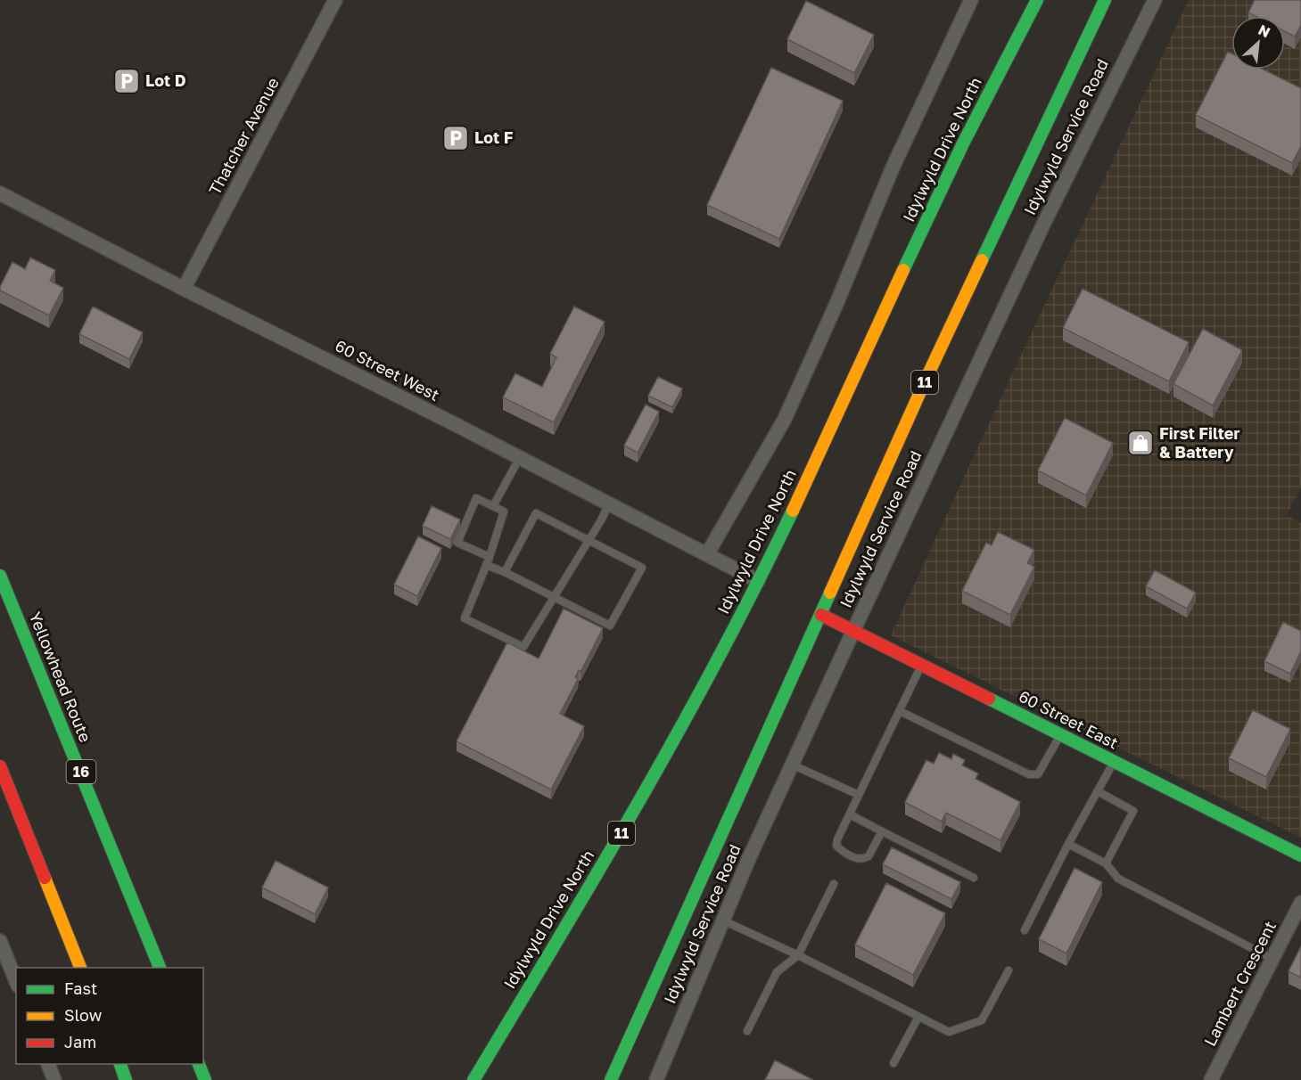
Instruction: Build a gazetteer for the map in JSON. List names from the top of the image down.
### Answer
{
  "streets": {
    "main road": [
      "Idylwyld Drive North",
      "11",
      "Yellowhead Route",
      "60 Street East",
      "16"
    ],
    "street": [
      "Thatcher Avenue",
      "Idylwyld Service Road",
      "60 Street West",
      "Lambert Crescent"
    ]
  },
  "crossings": [
    ["Thatcher Avenue", "60 Street West"],
    ["Idylwyld Service Road", "60 Street East"],
    ["Idylwyld Drive North", "60 Street West"],
    ["11", "60 Street East"]
  ],
  "places": {
    "parking": ["Lot D", "Lot F"],
    "shop": ["First Filter & Battery"]
  },
  "legend": ["Fast", "Slow", "Jam"],
  "north": "top right"
}
